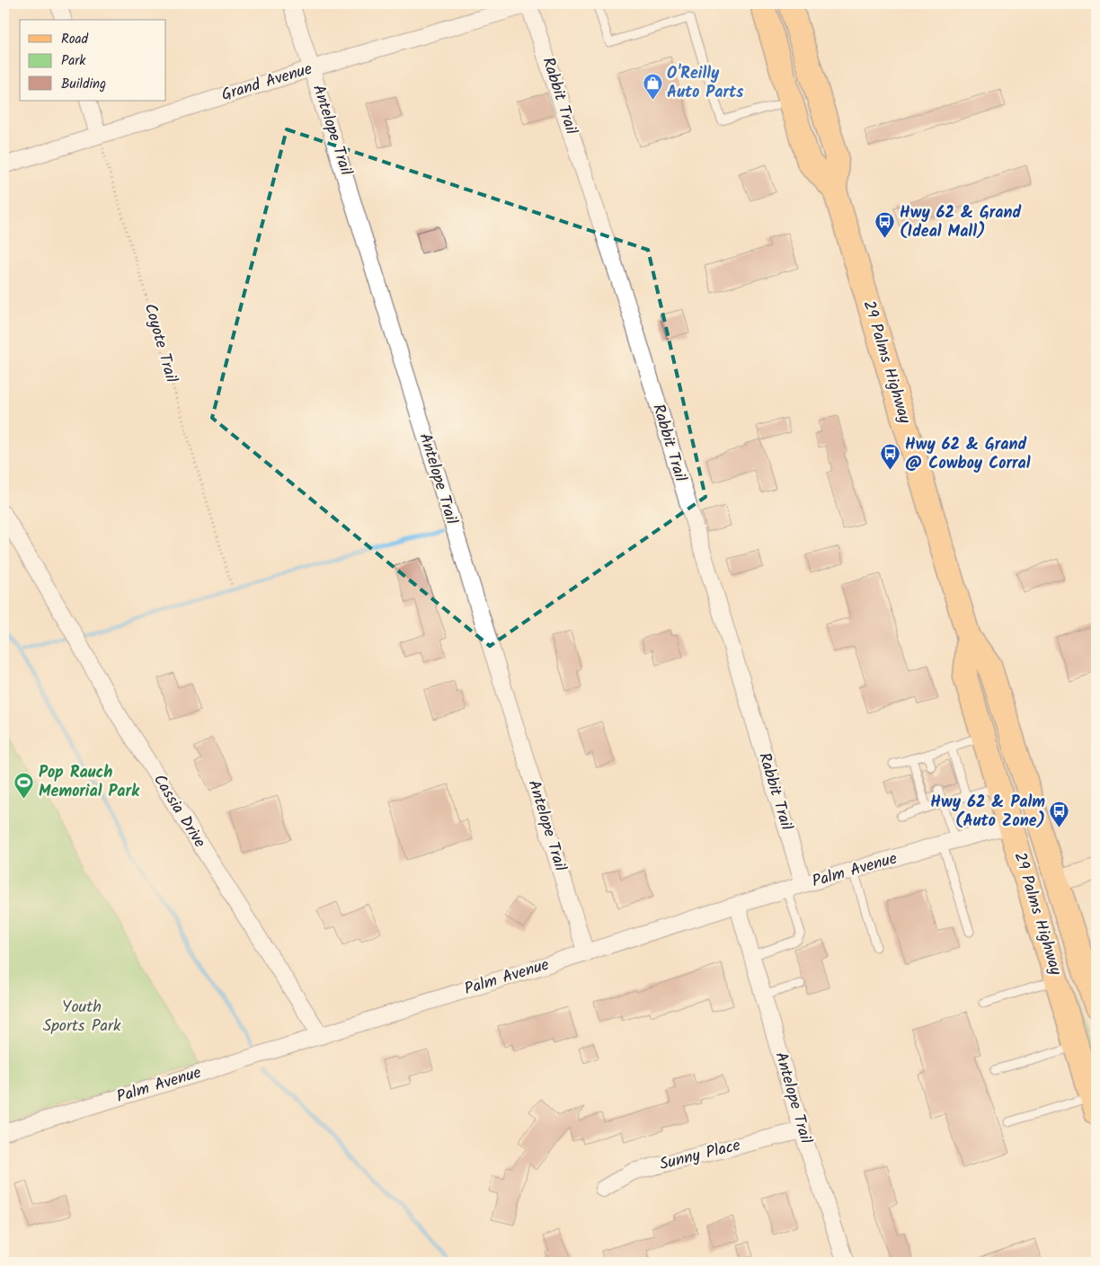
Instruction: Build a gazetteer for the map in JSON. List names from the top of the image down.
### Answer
{
  "streets": {
    "main road": ["29 Palms Highway"],
    "street": [
      "Grand Avenue",
      "Rabbit Trail",
      "Antelope Trail",
      "Cassia Drive",
      "Palm Avenue",
      "Sunny Place"
    ],
    "path": ["Coyote Trail"]
  },
  "crossings": [
    ["Grand Avenue", "Rabbit Trail"],
    ["Grand Avenue", "Antelope Trail"],
    ["Grand Avenue", "Coyote Trail"],
    ["Rabbit Trail", "Palm Avenue"],
    ["Antelope Trail", "Palm Avenue"],
    ["Antelope Trail", "Sunny Place"],
    ["29 Palms Highway", "Palm Avenue"],
    ["Cassia Drive", "Palm Avenue"]
  ],
  "parks": ["Youth Sports Park"],
  "places": {
    "shop": ["O'Reilly Auto Parts"],
    "bus stop": ["Hwy 62 & Grand (Ideal Mall)", "Hwy 62 & Grand @ Cowboy Corral", "Hwy 62 & Palm (Auto Zone)"],
    "sports": ["Pop Rauch Memorial Park"]
  },
  "legend": ["Road", "Park", "Building"]
}
